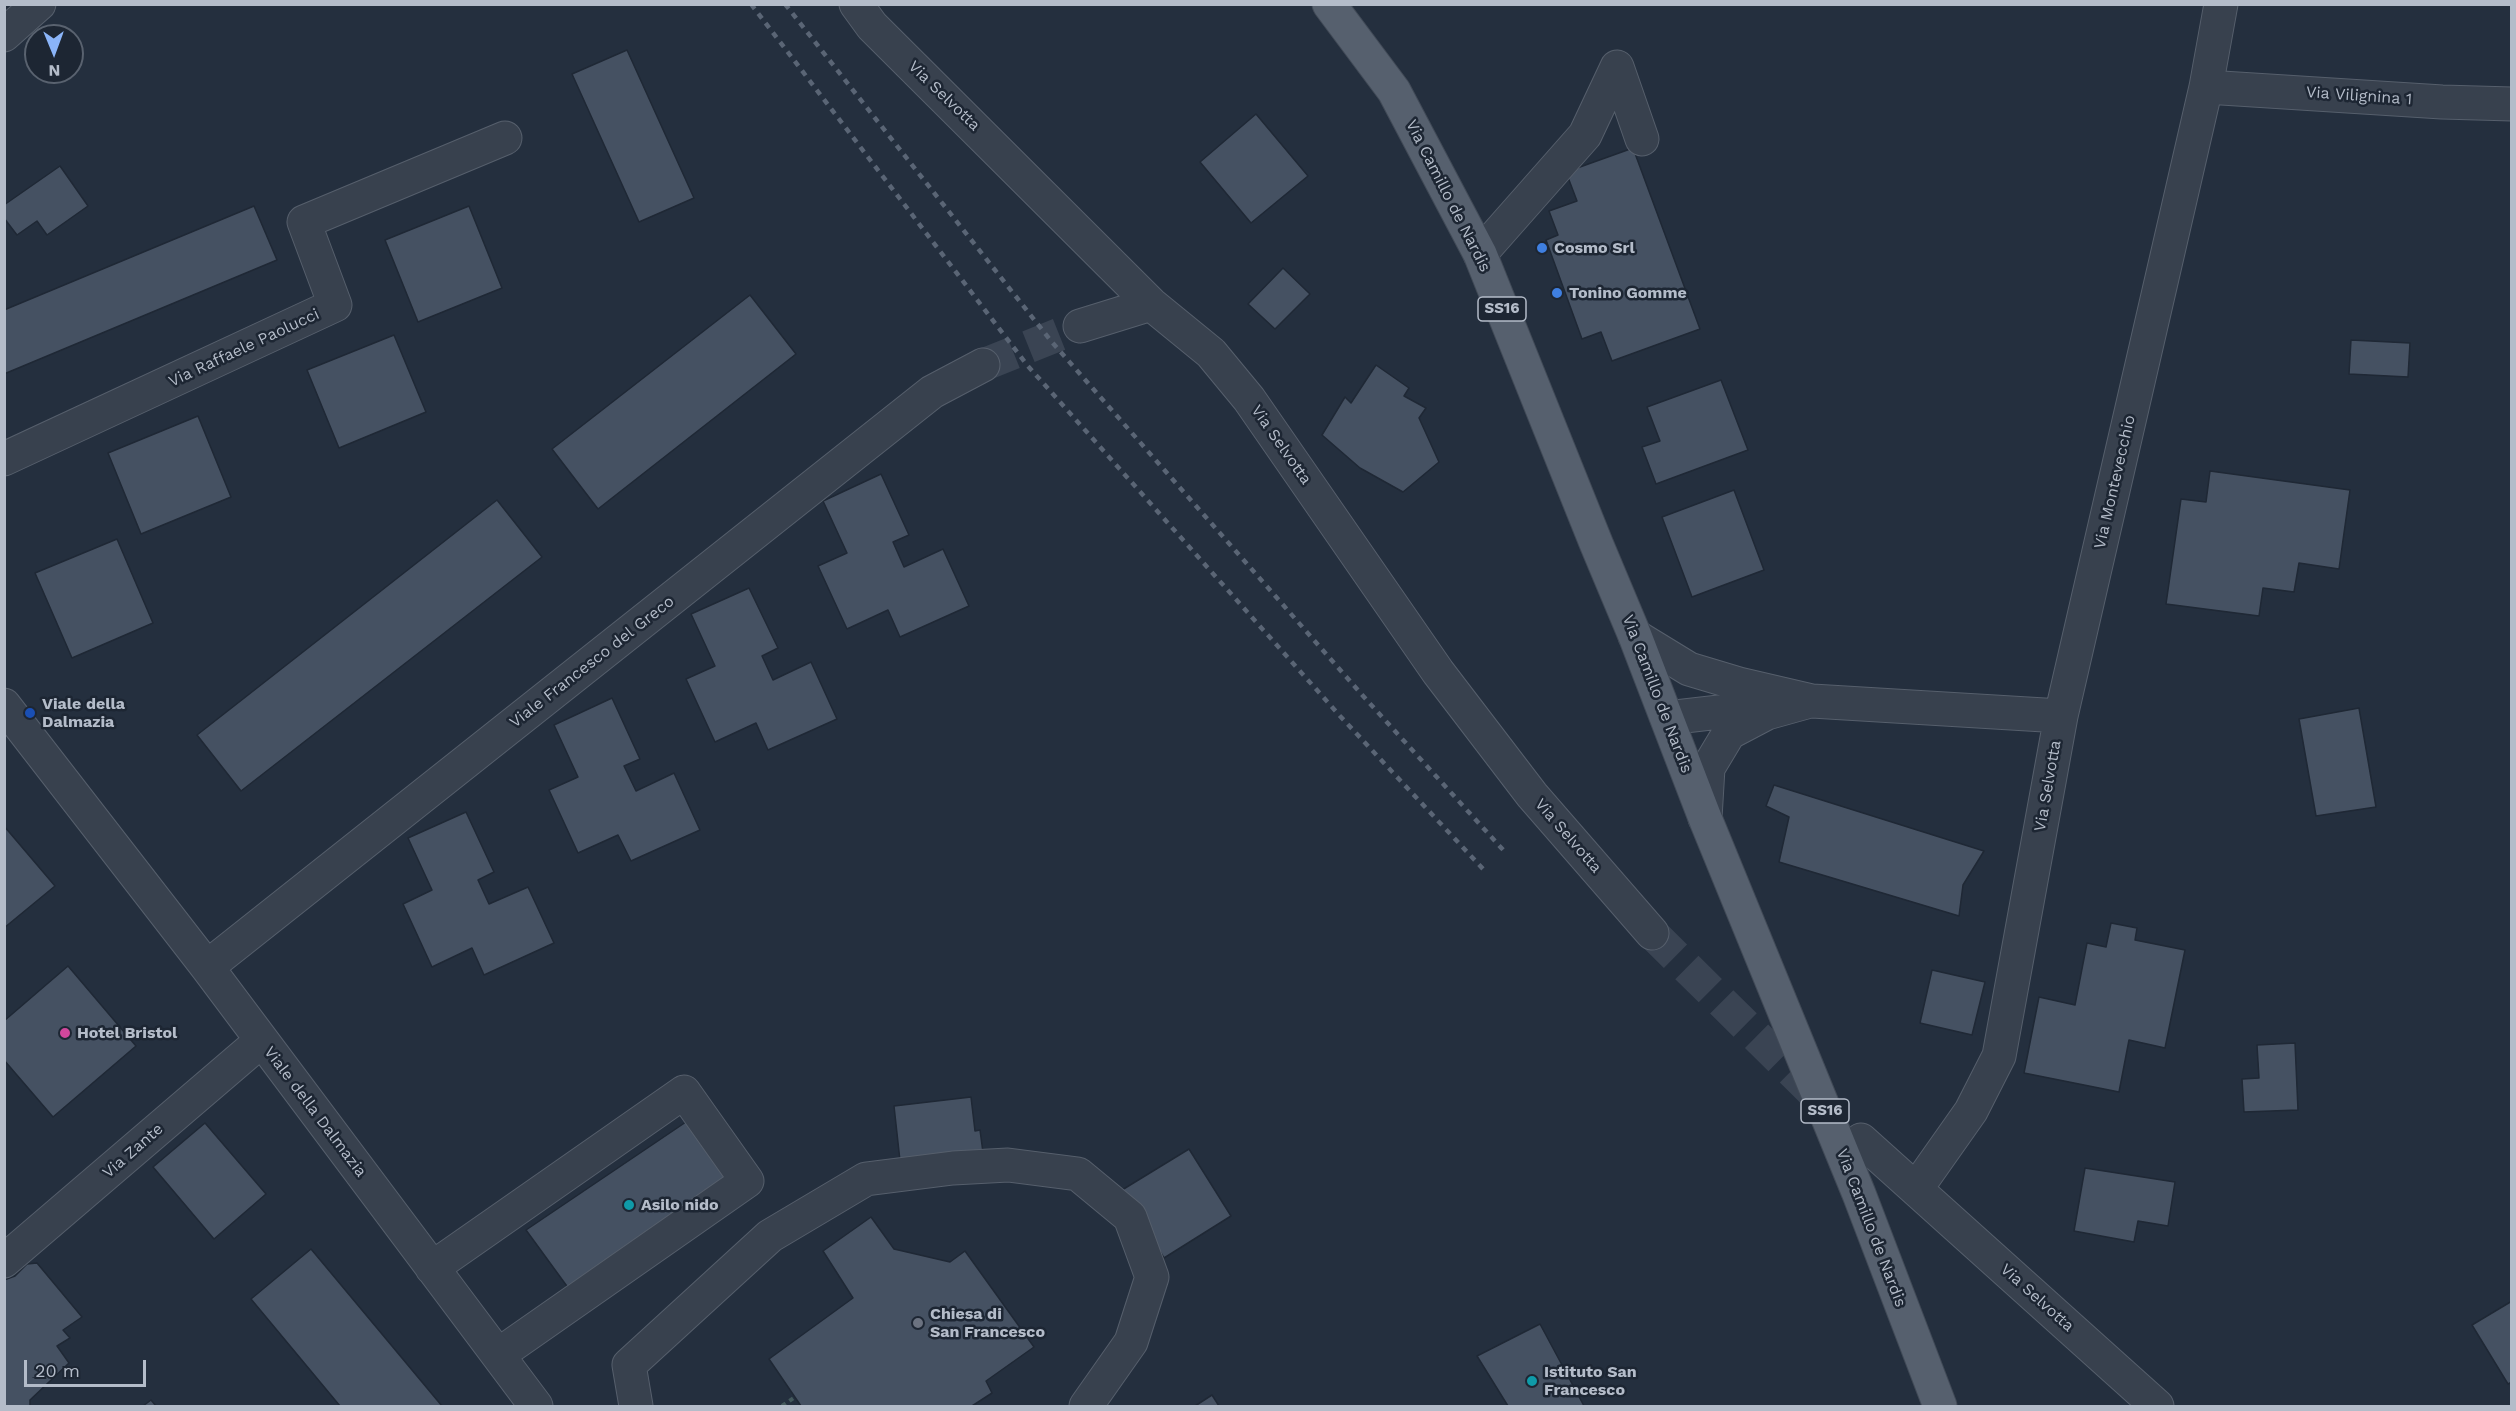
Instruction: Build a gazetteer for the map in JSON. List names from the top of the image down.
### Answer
{
  "streets": {
    "main road": ["Via Camillo de Nardis", "SS16"],
    "street": [
      "Via Selvotta",
      "Via Vilignina 1",
      "Via Raffaele Paolucci",
      "Via Montevecchio",
      "Viale Francesco del Greco",
      "Viale della Dalmazia",
      "Via Zante"
    ]
  },
  "crossings": [
    ["Via Selvotta", "Via Montevecchio"],
    ["Via Vilignina 1", "Via Montevecchio"],
    ["Viale Francesco del Greco", "Viale della Dalmazia"],
    ["Viale della Dalmazia", "Via Zante"]
  ],
  "places": [
    "Cosmo Srl",
    "Tonino Gomme",
    "Viale della Dalmazia",
    "Hotel Bristol",
    "Asilo nido",
    "Chiesa di San Francesco",
    "Istituto San Francesco"
  ],
  "scale_bar": "20 m",
  "north": "bottom"
}
